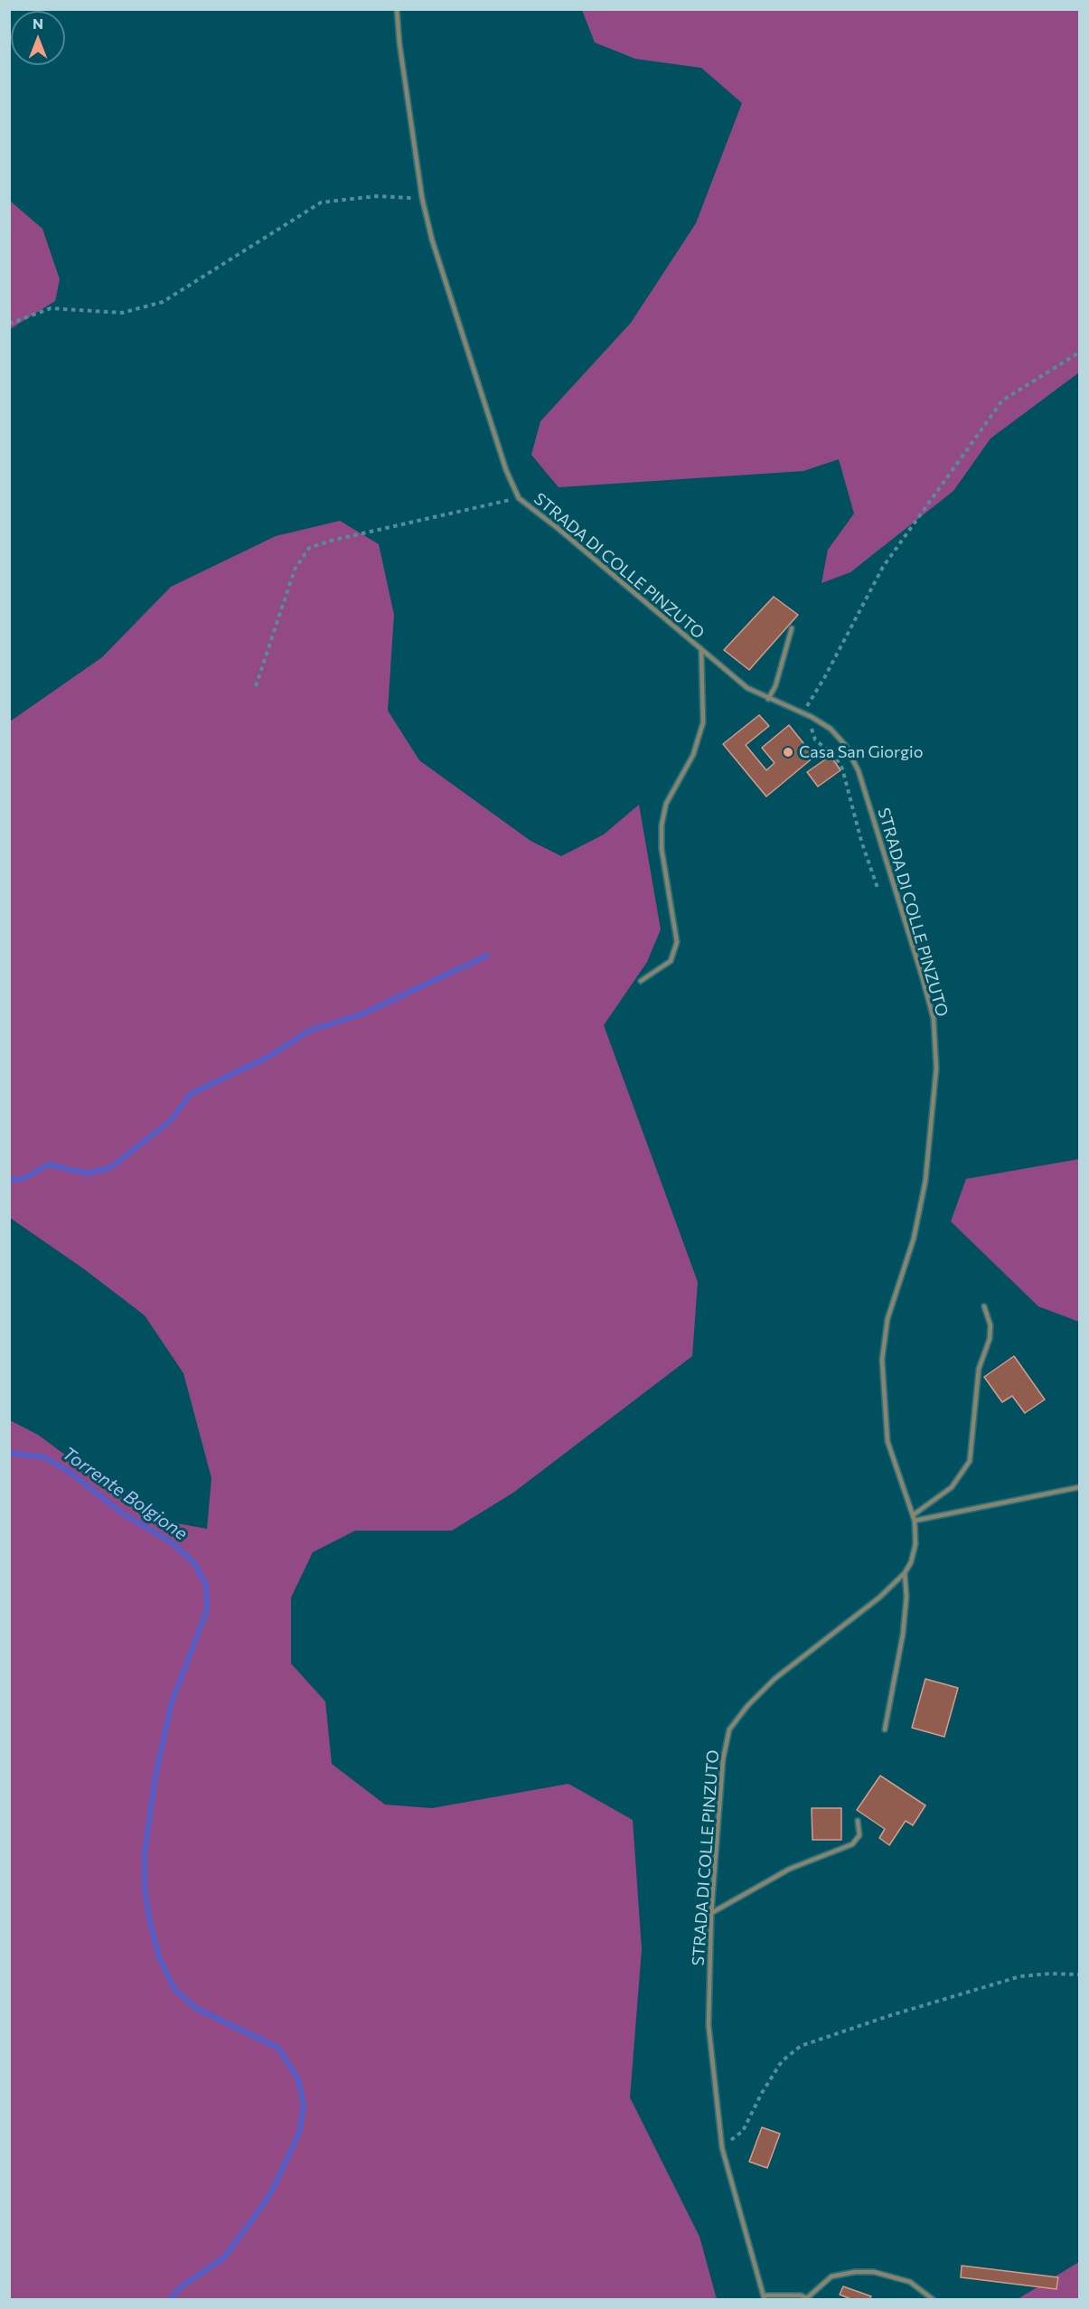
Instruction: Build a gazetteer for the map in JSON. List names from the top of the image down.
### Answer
{
  "streets": {
    "lane": ["STRADA DI COLLE PINZUTO"]
  },
  "water": ["Torrente Bolgione"],
  "places": ["Casa San Giorgio"],
  "north": "top"
}
